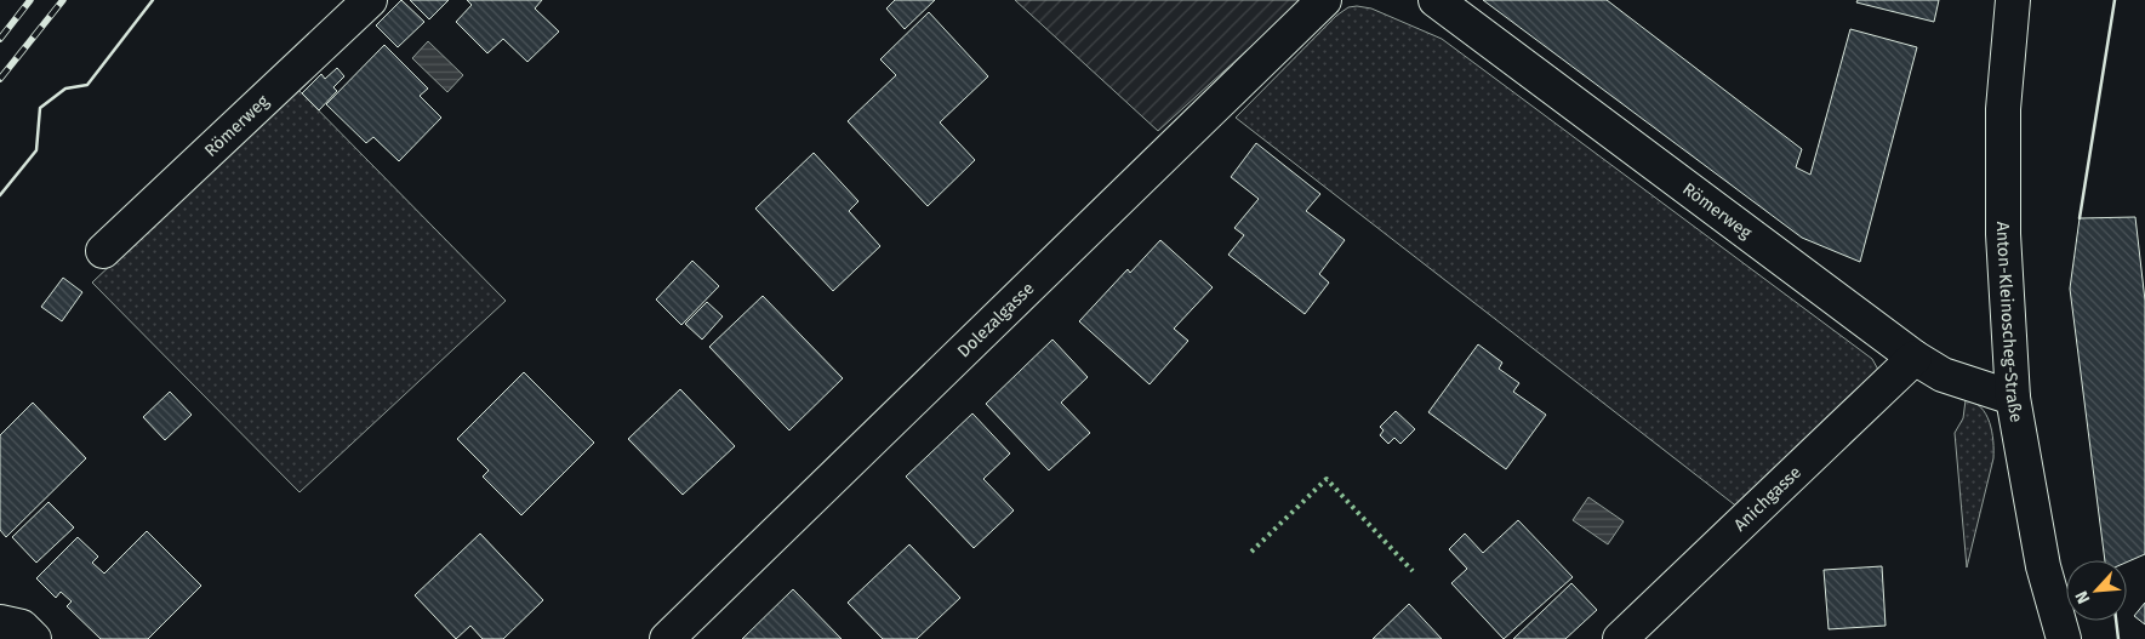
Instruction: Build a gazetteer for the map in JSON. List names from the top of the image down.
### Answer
{
  "streets": {
    "street": [
      "Römerweg",
      "Dolezalgasse",
      "Anton-Kleinoscheg-Straße",
      "Anichgasse"
    ]
  },
  "crossings": [
    ["Römerweg", "Anton-Kleinoscheg-Straße"],
    ["Römerweg", "Anichgasse"]
  ],
  "north": "bottom left"
}
